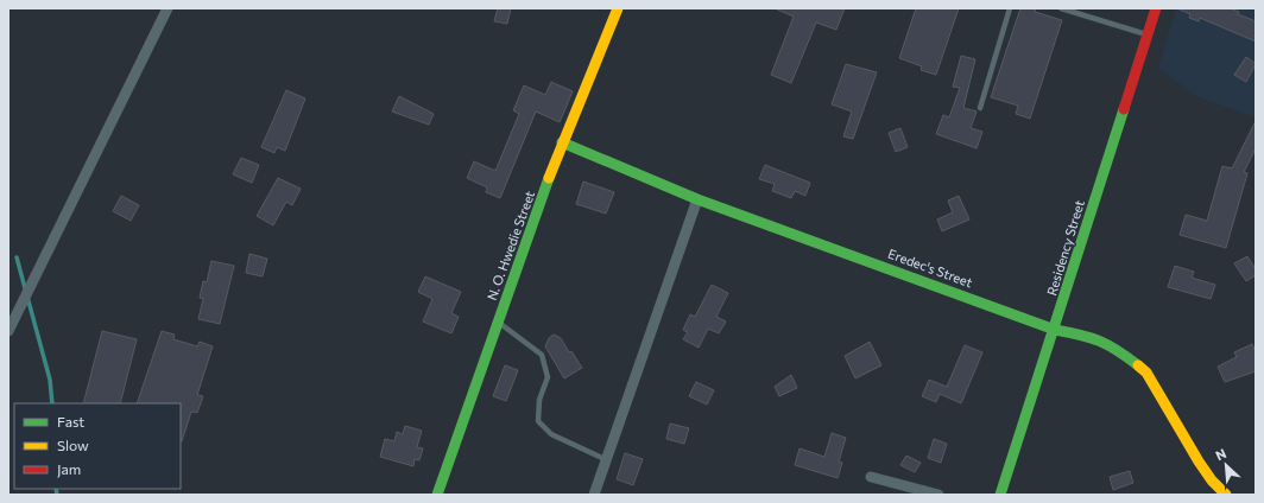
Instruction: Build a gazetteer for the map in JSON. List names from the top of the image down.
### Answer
{
  "streets": {
    "street": ["N. O. Hwedie Street", "Residency Street", "Eredec's Street"]
  },
  "crossings": [
    ["N. O. Hwedie Street", "Eredec's Street"],
    ["Residency Street", "Eredec's Street"]
  ],
  "legend": ["Fast", "Slow", "Jam"],
  "north": "top left"
}
